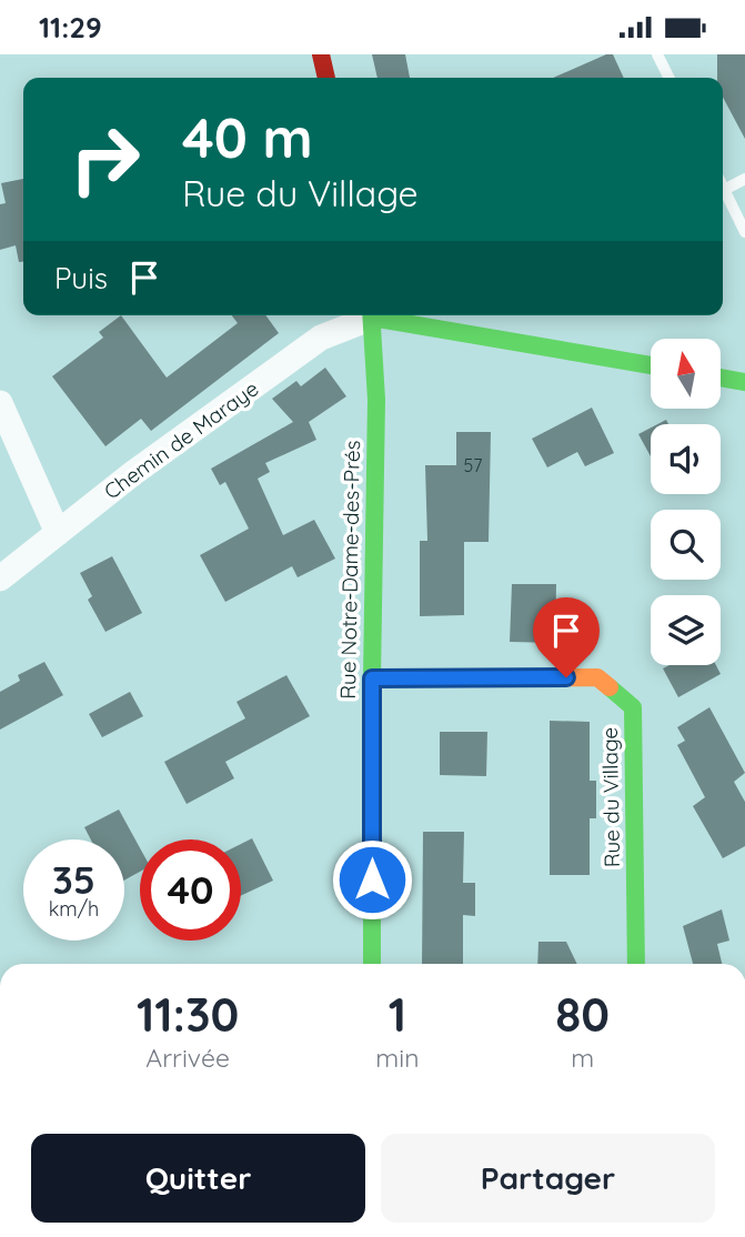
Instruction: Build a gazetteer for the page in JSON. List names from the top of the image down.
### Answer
{
  "streets": {
    "street": ["Chemin de Maraye", "Rue Notre-Dame-des-Prés", "Rue du Village"]
  },
  "crossings": [
    ["Rue Notre-Dame-des-Prés", "Rue du Village"]
  ],
  "house_numbers": ["57"],
  "north": "top",
  "page": {
    "status": "11:29",
    "turn": ["40 m", "Rue du Village"],
    "then": "Puis",
    "speed": "35 km/h",
    "limit": "40",
    "eta": [
      "11:30",
      "Arrivée",
      "1",
      "min",
      "80",
      "m"
    ],
    "buttons": ["Quitter", "Partager"]
  }
}
